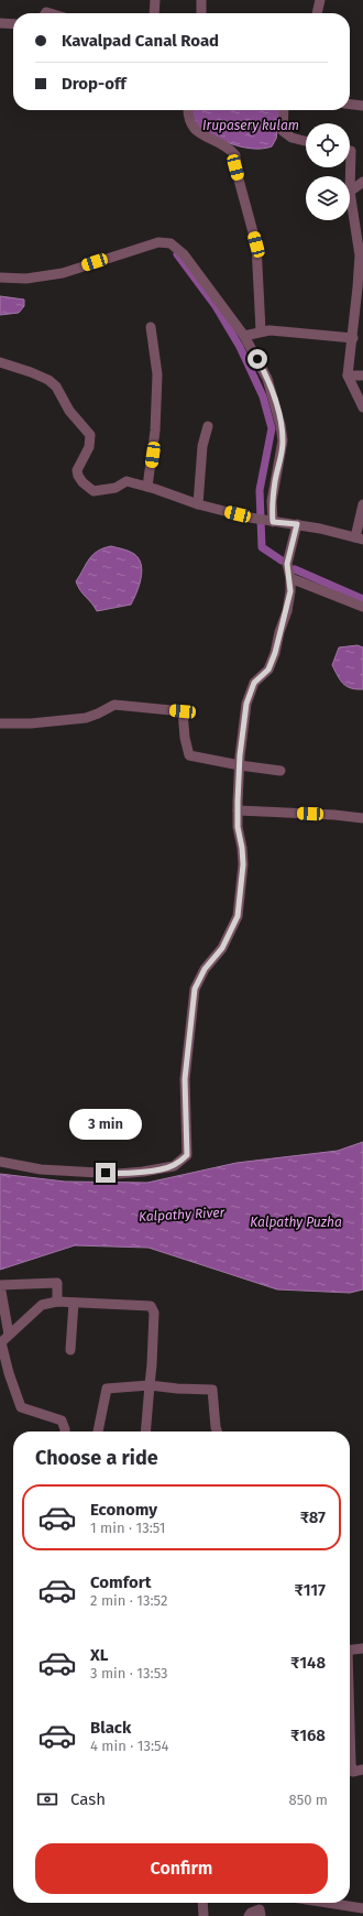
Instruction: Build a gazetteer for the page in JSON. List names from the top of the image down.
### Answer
{
  "water": ["Irupasery kulam", "Kalpathy River", "Kalpathy Puzha"],
  "page": {
    "banner": ["Kavalpad Canal Road", "Drop-off"],
    "bubble": "3 min",
    "heading": "Choose a ride",
    "list": [
      {
        "name": "Economy",
        "note": "1 min · 13:51",
        "value": "₹87"
      },
      {
        "name": "Comfort",
        "note": "2 min · 13:52",
        "value": "₹117"
      },
      {
        "name": "XL",
        "note": "3 min · 13:53",
        "value": "₹148"
      },
      {
        "name": "Black",
        "note": "4 min · 13:54",
        "value": "₹168"
      }
    ],
    "pay": ["Cash", "850 m"],
    "buttons": "Confirm"
  }
}
